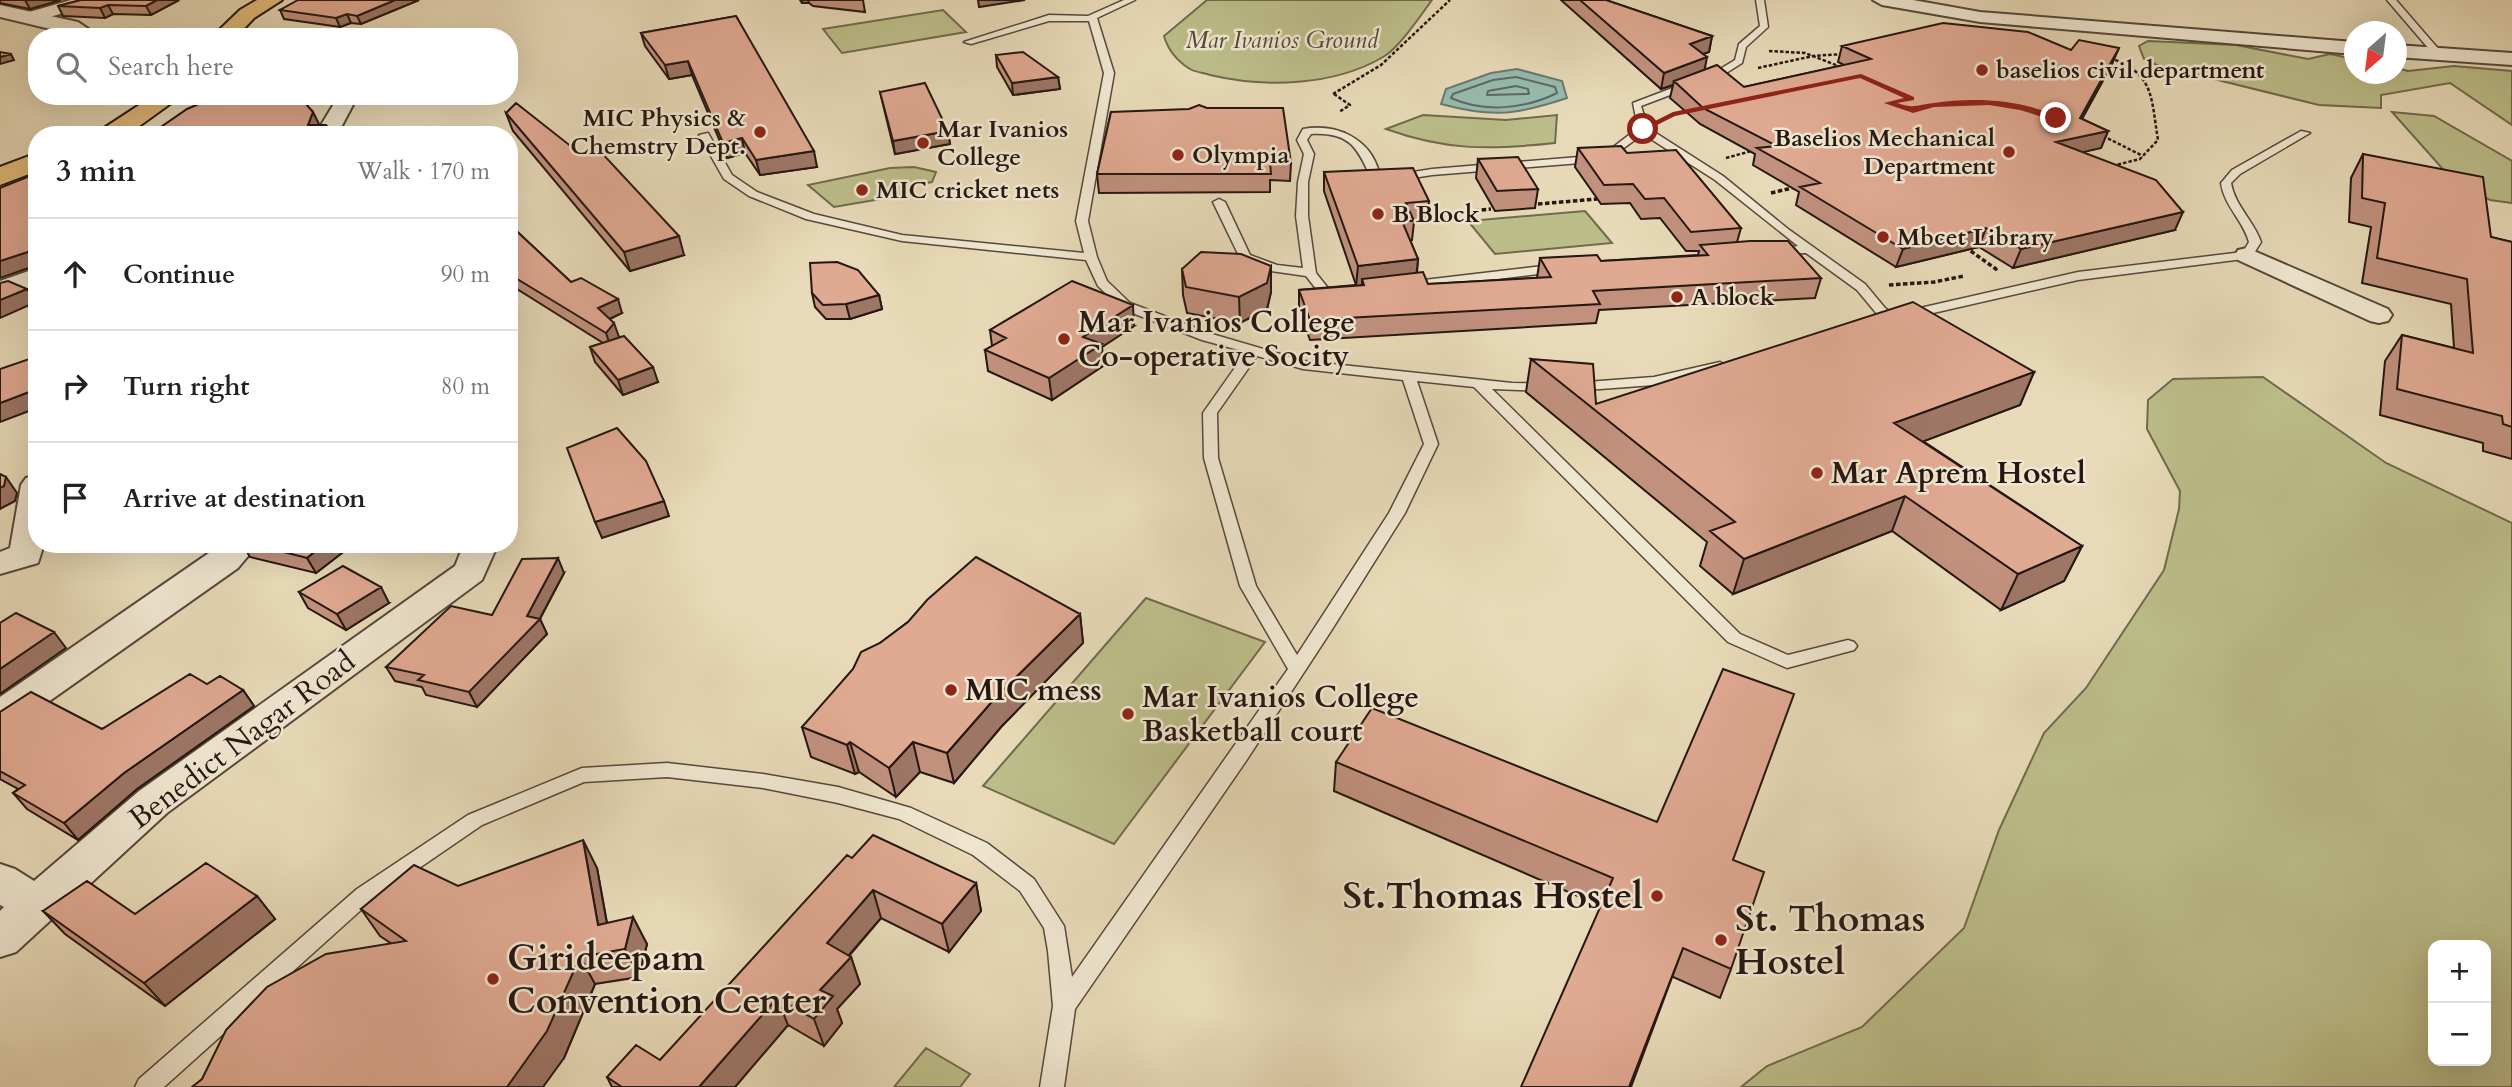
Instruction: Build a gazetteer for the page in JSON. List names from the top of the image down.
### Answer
{
  "streets": {
    "street": ["Benedict Nagar Road"]
  },
  "parks": ["Mar Ivanios Ground"],
  "places": [
    "baselios civil department",
    "MIC Physics & Chemstry Dept.",
    "Mar Ivanios College",
    "Baselios Mechanical Department",
    "Olympia",
    "MIC cricket nets",
    "B Block",
    "Mbcet Library",
    "A block",
    "Mar Ivanios College Co-operative Socity",
    "Mar Aprem Hostel",
    "MIC mess",
    "Mar Ivanios College Basketball court",
    "St.Thomas Hostel",
    "St. Thomas Hostel",
    "Girideepam Convention Center"
  ],
  "north": "bottom left",
  "page": {
    "search": "Search here",
    "heading": ["3 min", "Walk · 170 m"],
    "list": [
      ["Continue", "90 m"],
      ["Turn right", "80 m"],
      "Arrive at destination"
    ],
    "map_buttons": ["+", "−"]
  }
}
